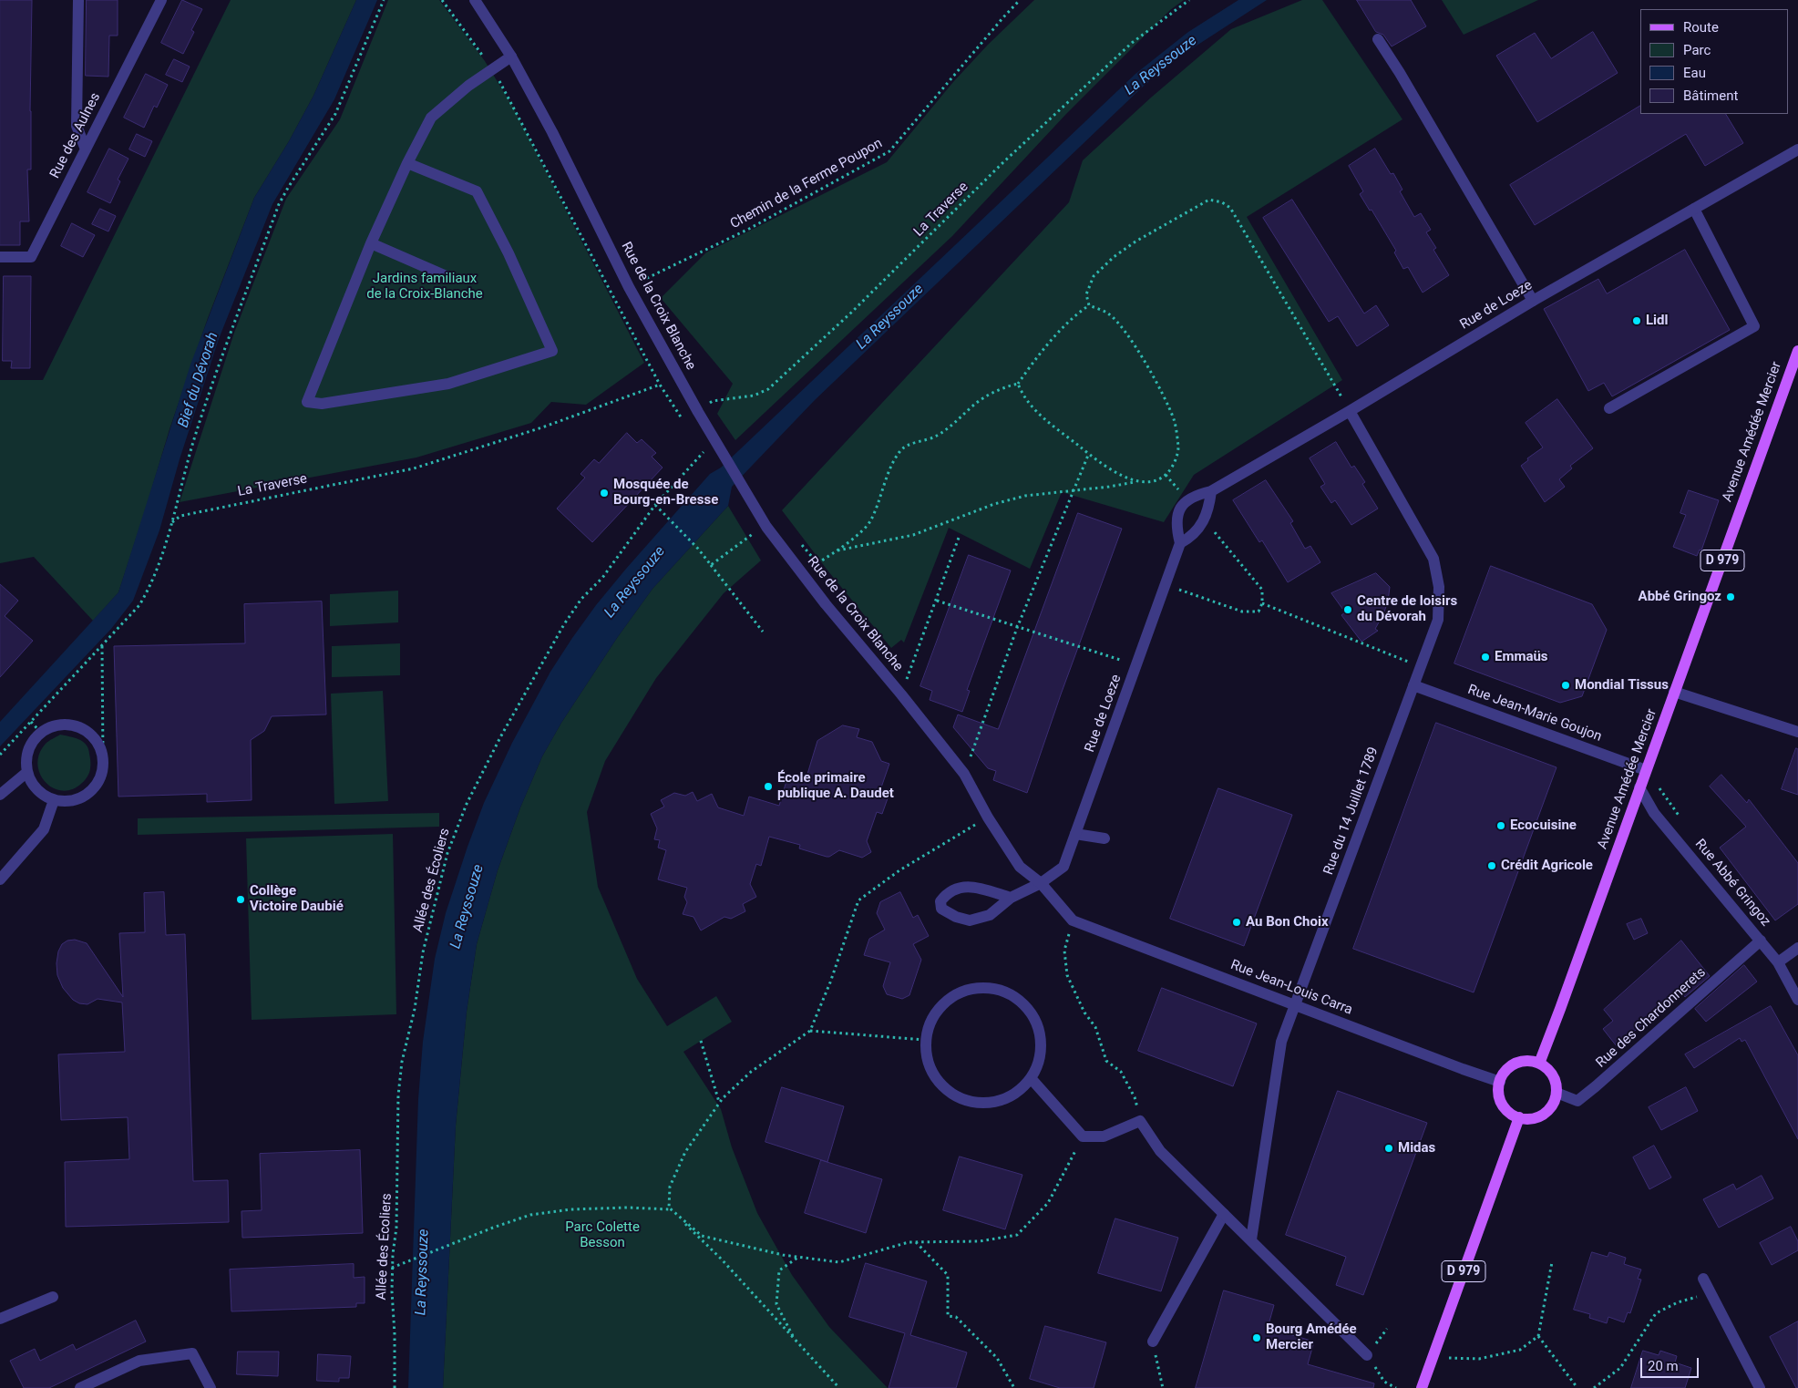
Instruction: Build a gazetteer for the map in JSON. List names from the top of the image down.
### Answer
{
  "streets": {
    "main road": ["Avenue Amédée Mercier", "D 979"],
    "street": [
      "Rue des Aulnes",
      "Rue de Loeze",
      "Rue de la Croix Blanche",
      "Rue Jean-Marie Goujon",
      "Rue du 14 Juillet 1789",
      "Rue Abbé Gringoz",
      "Rue Jean-Louis Carra",
      "Rue des Chardonnerets"
    ],
    "path": ["Chemin de la Ferme Poupon", "La Traverse", "Allée des Écoliers"]
  },
  "crossings": [
    ["Chemin de la Ferme Poupon", "Rue de la Croix Blanche"],
    ["La Traverse", "Rue de la Croix Blanche"],
    ["Rue de Loeze", "Rue de la Croix Blanche"],
    ["Rue de Loeze", "Rue du 14 Juillet 1789"],
    ["Rue de la Croix Blanche", "Rue Jean-Louis Carra"],
    ["Avenue Amédée Mercier", "D 979"],
    ["Avenue Amédée Mercier", "Rue Jean-Marie Goujon"],
    ["Avenue Amédée Mercier", "Rue Abbé Gringoz"],
    ["Avenue Amédée Mercier", "Rue Jean-Louis Carra"],
    ["Avenue Amédée Mercier", "Rue des Chardonnerets"],
    ["D 979", "Rue Jean-Louis Carra"],
    ["D 979", "Rue des Chardonnerets"],
    ["Rue Jean-Marie Goujon", "Rue du 14 Juillet 1789"],
    ["Rue du 14 Juillet 1789", "Rue Jean-Louis Carra"],
    ["Rue Abbé Gringoz", "Rue des Chardonnerets"],
    ["Rue Jean-Louis Carra", "Rue des Chardonnerets"]
  ],
  "water": ["La Reyssouze", "Bief du Dévorah"],
  "parks": ["Jardins familiaux de la Croix-Blanche", "Parc Colette Besson"],
  "places": [
    "Lidl",
    "Mosquée de Bourg-en-Bresse",
    "Abbé Gringoz",
    "Centre de loisirs du Dévorah",
    "Emmaüs",
    "Mondial Tissus",
    "École primaire publique A. Daudet",
    "Ecocuisine",
    "Crédit Agricole",
    "Collège Victoire Daubié",
    "Au Bon Choix",
    "Midas",
    "Bourg Amédée Mercier"
  ],
  "legend": [
    "Route",
    "Parc",
    "Eau",
    "Bâtiment"
  ],
  "scale_bar": "20 m"
}
